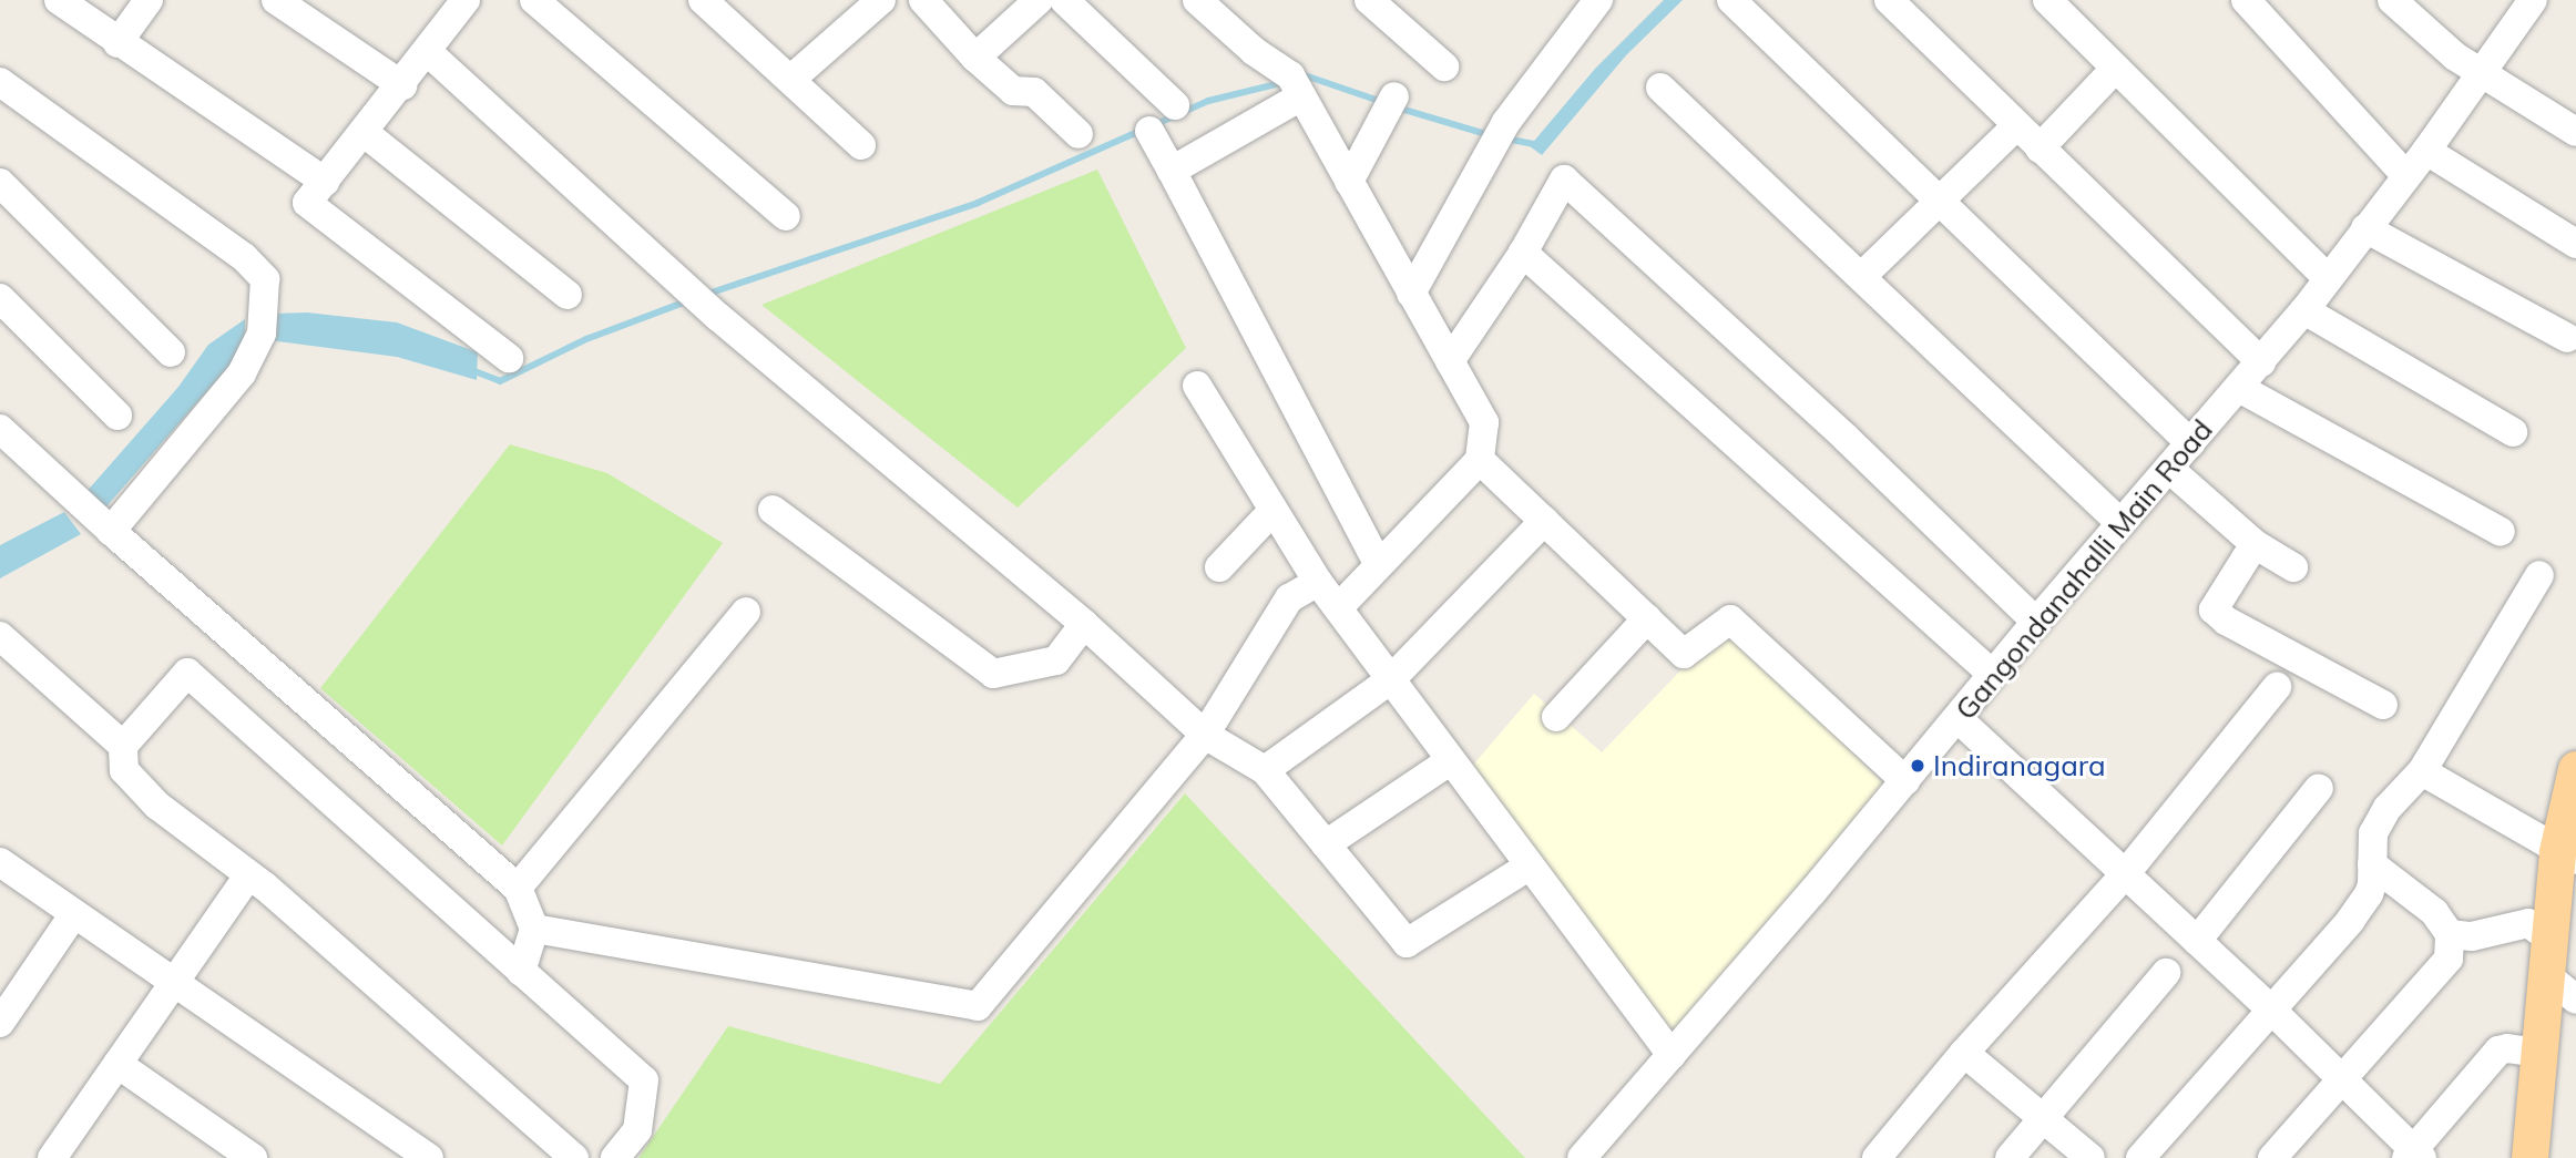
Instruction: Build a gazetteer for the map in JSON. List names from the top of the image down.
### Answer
{
  "streets": {
    "street": ["Gangondanahalli Main Road"]
  },
  "places": ["Indiranagara"]
}
